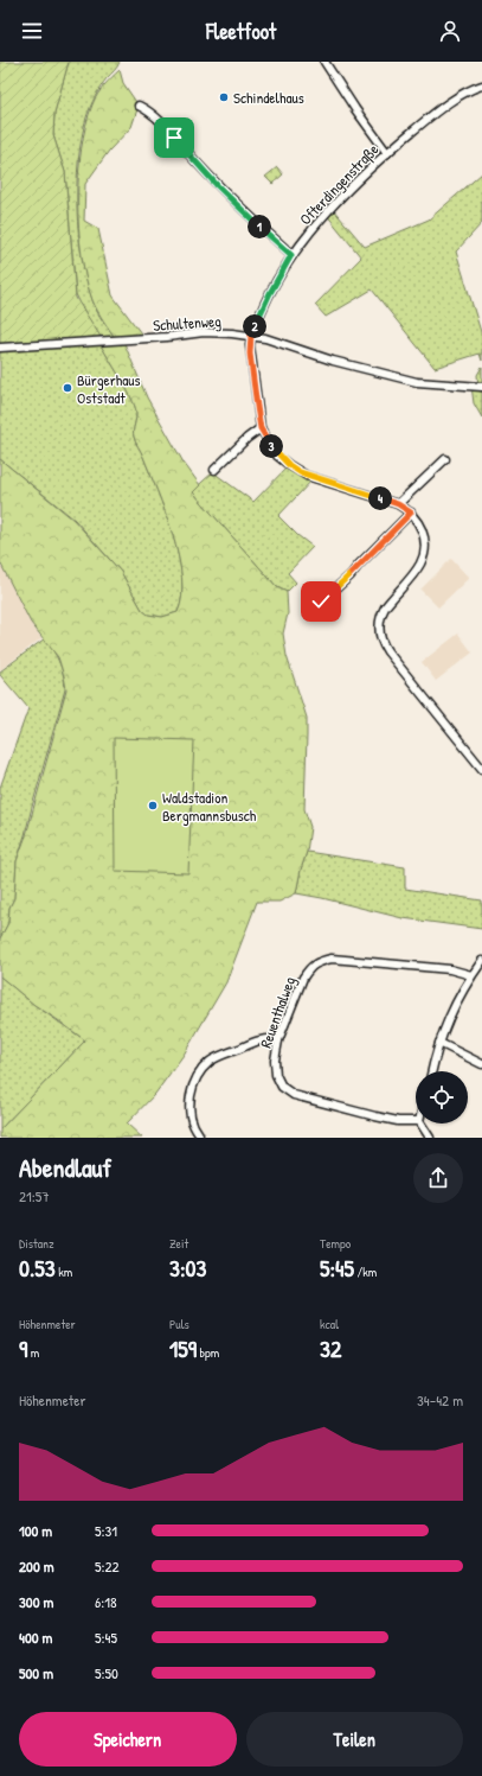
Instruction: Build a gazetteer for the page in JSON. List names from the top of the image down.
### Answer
{
  "streets": {
    "street": ["Ofterdingenstraße", "Schultenweg", "Reuenthalweg"]
  },
  "crossings": [
    ["Ofterdingenstraße", "Schultenweg"]
  ],
  "places": ["Schindelhaus", "Bürgerhaus Oststadt", "Waldstadion Bergmannsbusch"],
  "page": {
    "header": "Fleetfoot",
    "pins": [
      "1",
      "2",
      "3",
      "4"
    ],
    "heading": ["Abendlauf", "21:57"],
    "stats": [
      ["Distanz", "0.53 km"],
      ["Zeit", "3:03"],
      ["Tempo", "5:45 /km"],
      ["Höhenmeter", "9 m"],
      ["Puls", "159 bpm"],
      ["kcal", "32"]
    ],
    "chart": ["Höhenmeter", "34–42 m"],
    "list": [
      {
        "name": "100 m",
        "note": "5:31"
      },
      {
        "name": "200 m",
        "note": "5:22"
      },
      {
        "name": "300 m",
        "note": "6:18"
      },
      {
        "name": "400 m",
        "note": "5:45"
      },
      {
        "name": "500 m",
        "note": "5:50"
      }
    ],
    "buttons": ["Speichern", "Teilen"]
  }
}
